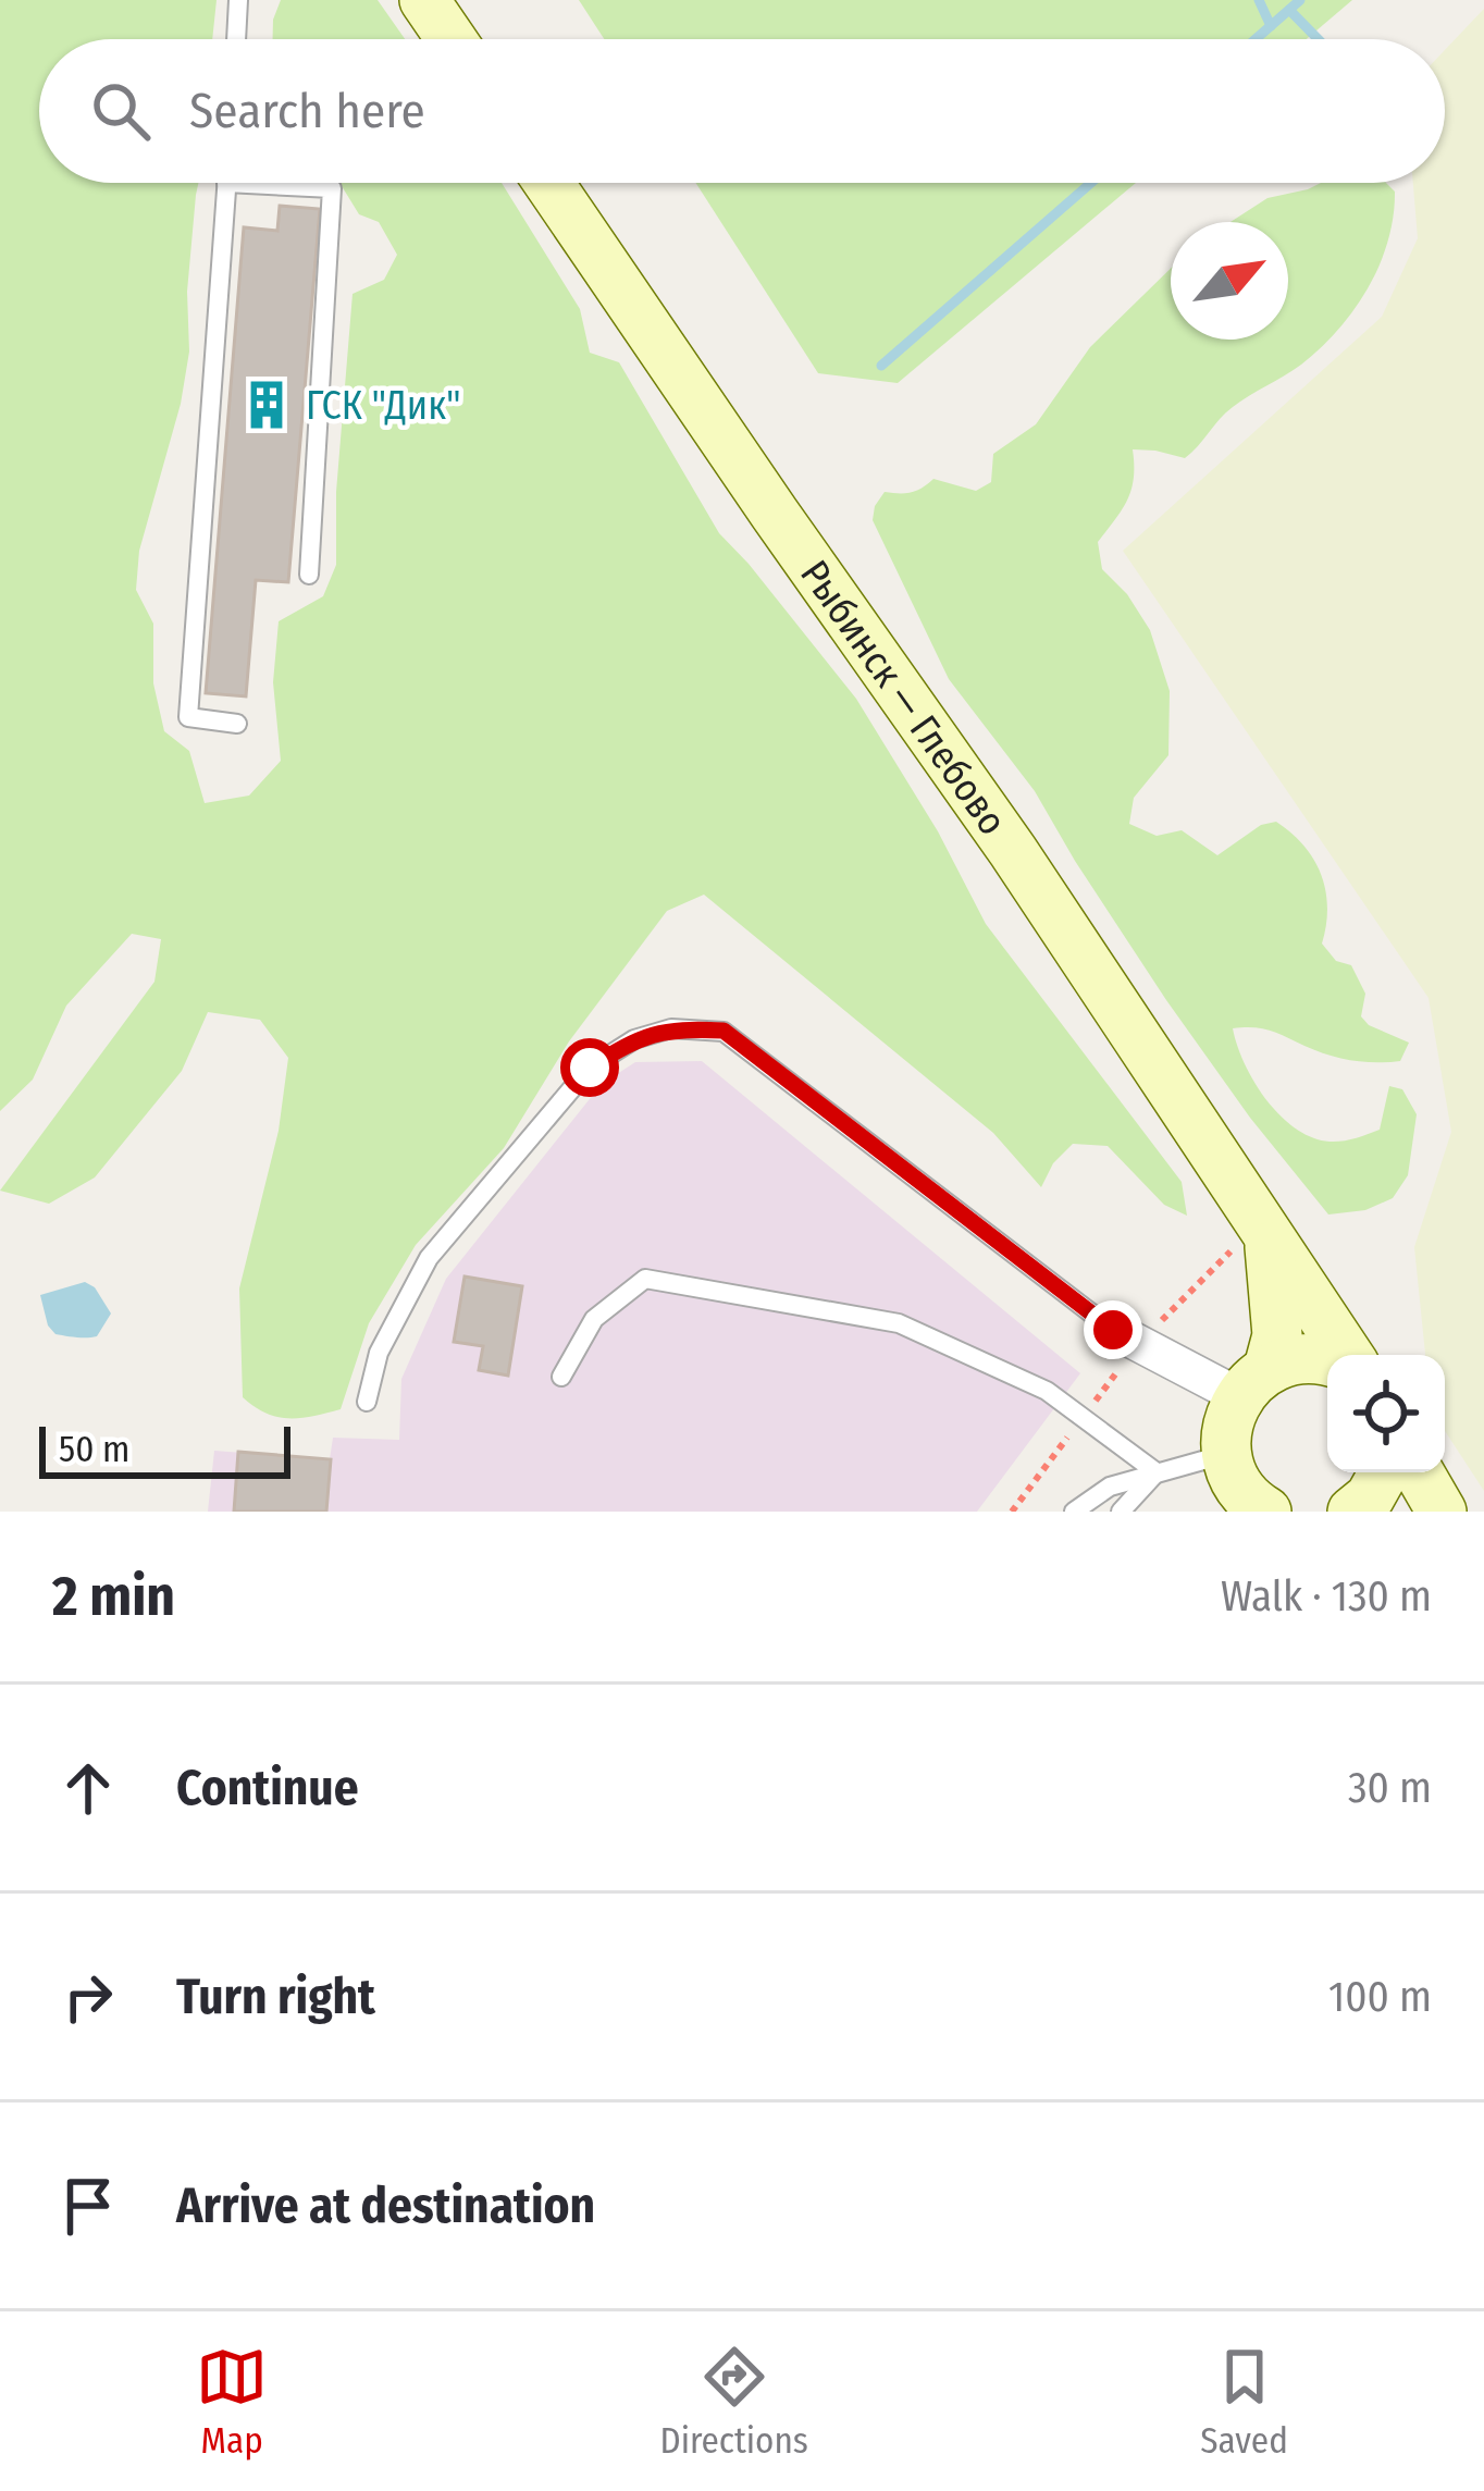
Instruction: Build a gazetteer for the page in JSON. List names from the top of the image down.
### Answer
{
  "streets": {
    "main road": ["Рыбинск — Глебово"]
  },
  "places": {
    "building": ["ГСК \"Дик\""]
  },
  "scale_bar": "50 m",
  "north": "top right",
  "page": {
    "search": "Search here",
    "scale": "50 m",
    "heading": ["2 min", "Walk · 130 m"],
    "list": [
      ["Continue", "30 m"],
      ["Turn right", "100 m"],
      "Arrive at destination"
    ],
    "nav": ["Map", "Directions", "Saved"]
  }
}
